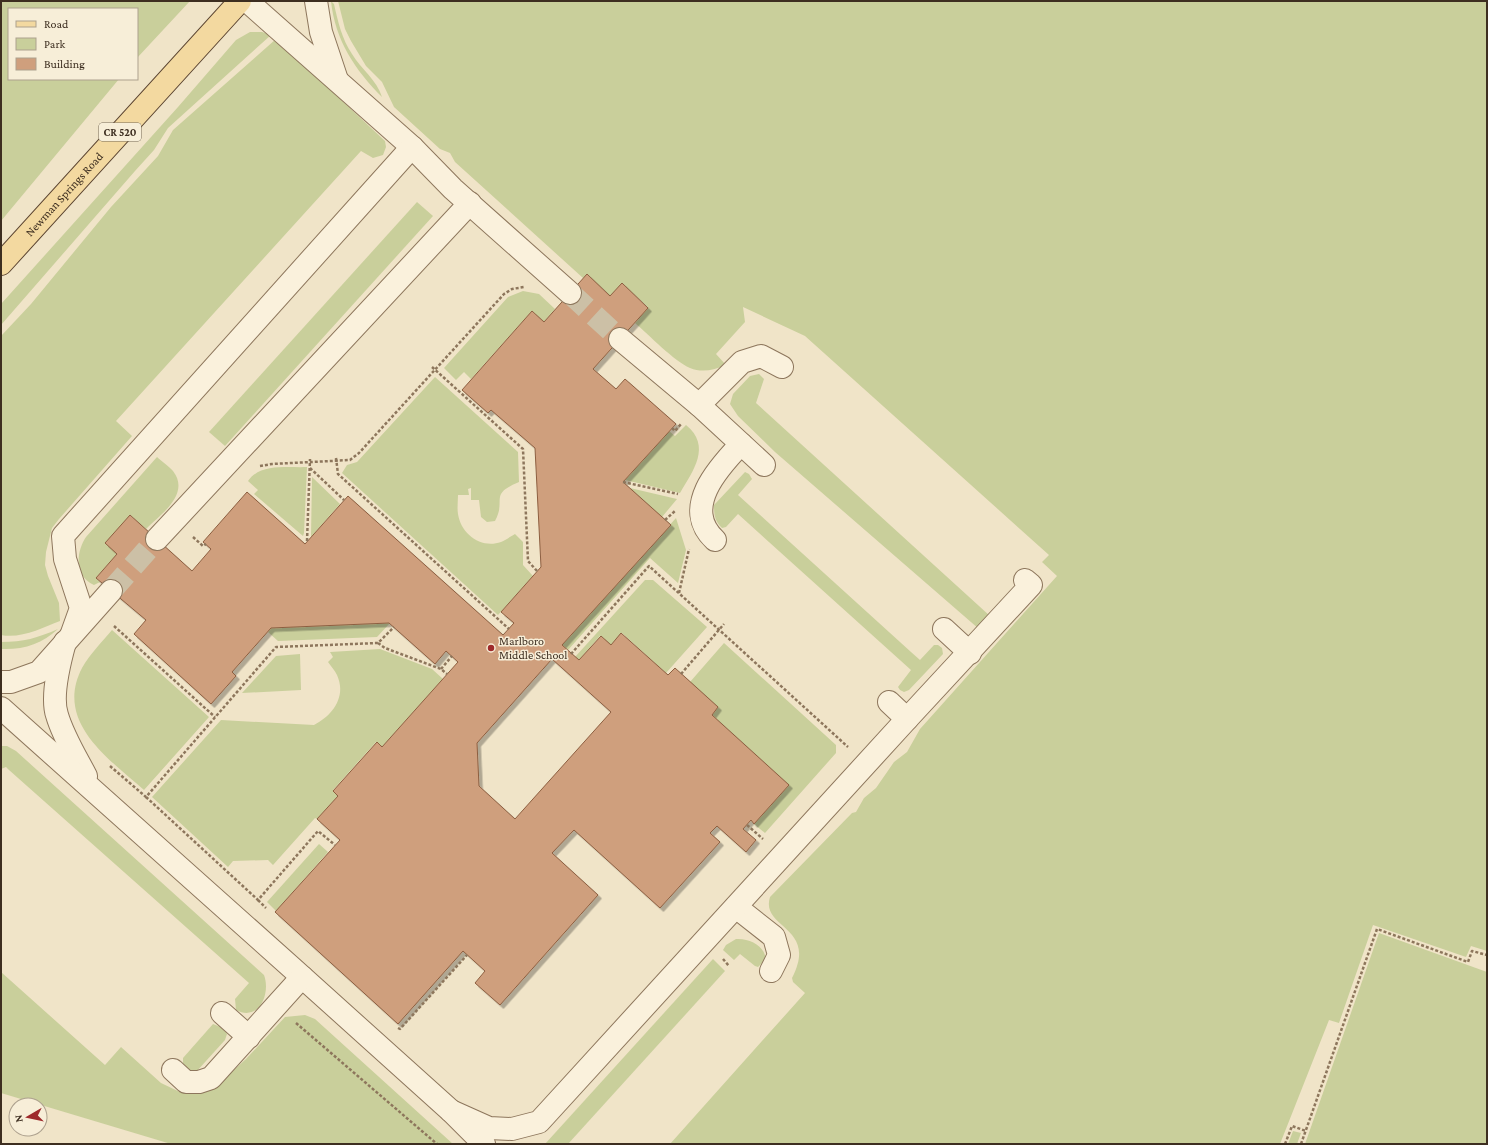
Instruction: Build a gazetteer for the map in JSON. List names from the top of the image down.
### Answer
{
  "streets": {
    "main road": ["CR 520", "Newman Springs Road"]
  },
  "places": ["Marlboro Middle School"],
  "legend": ["Road", "Park", "Building"],
  "north": "left"
}
